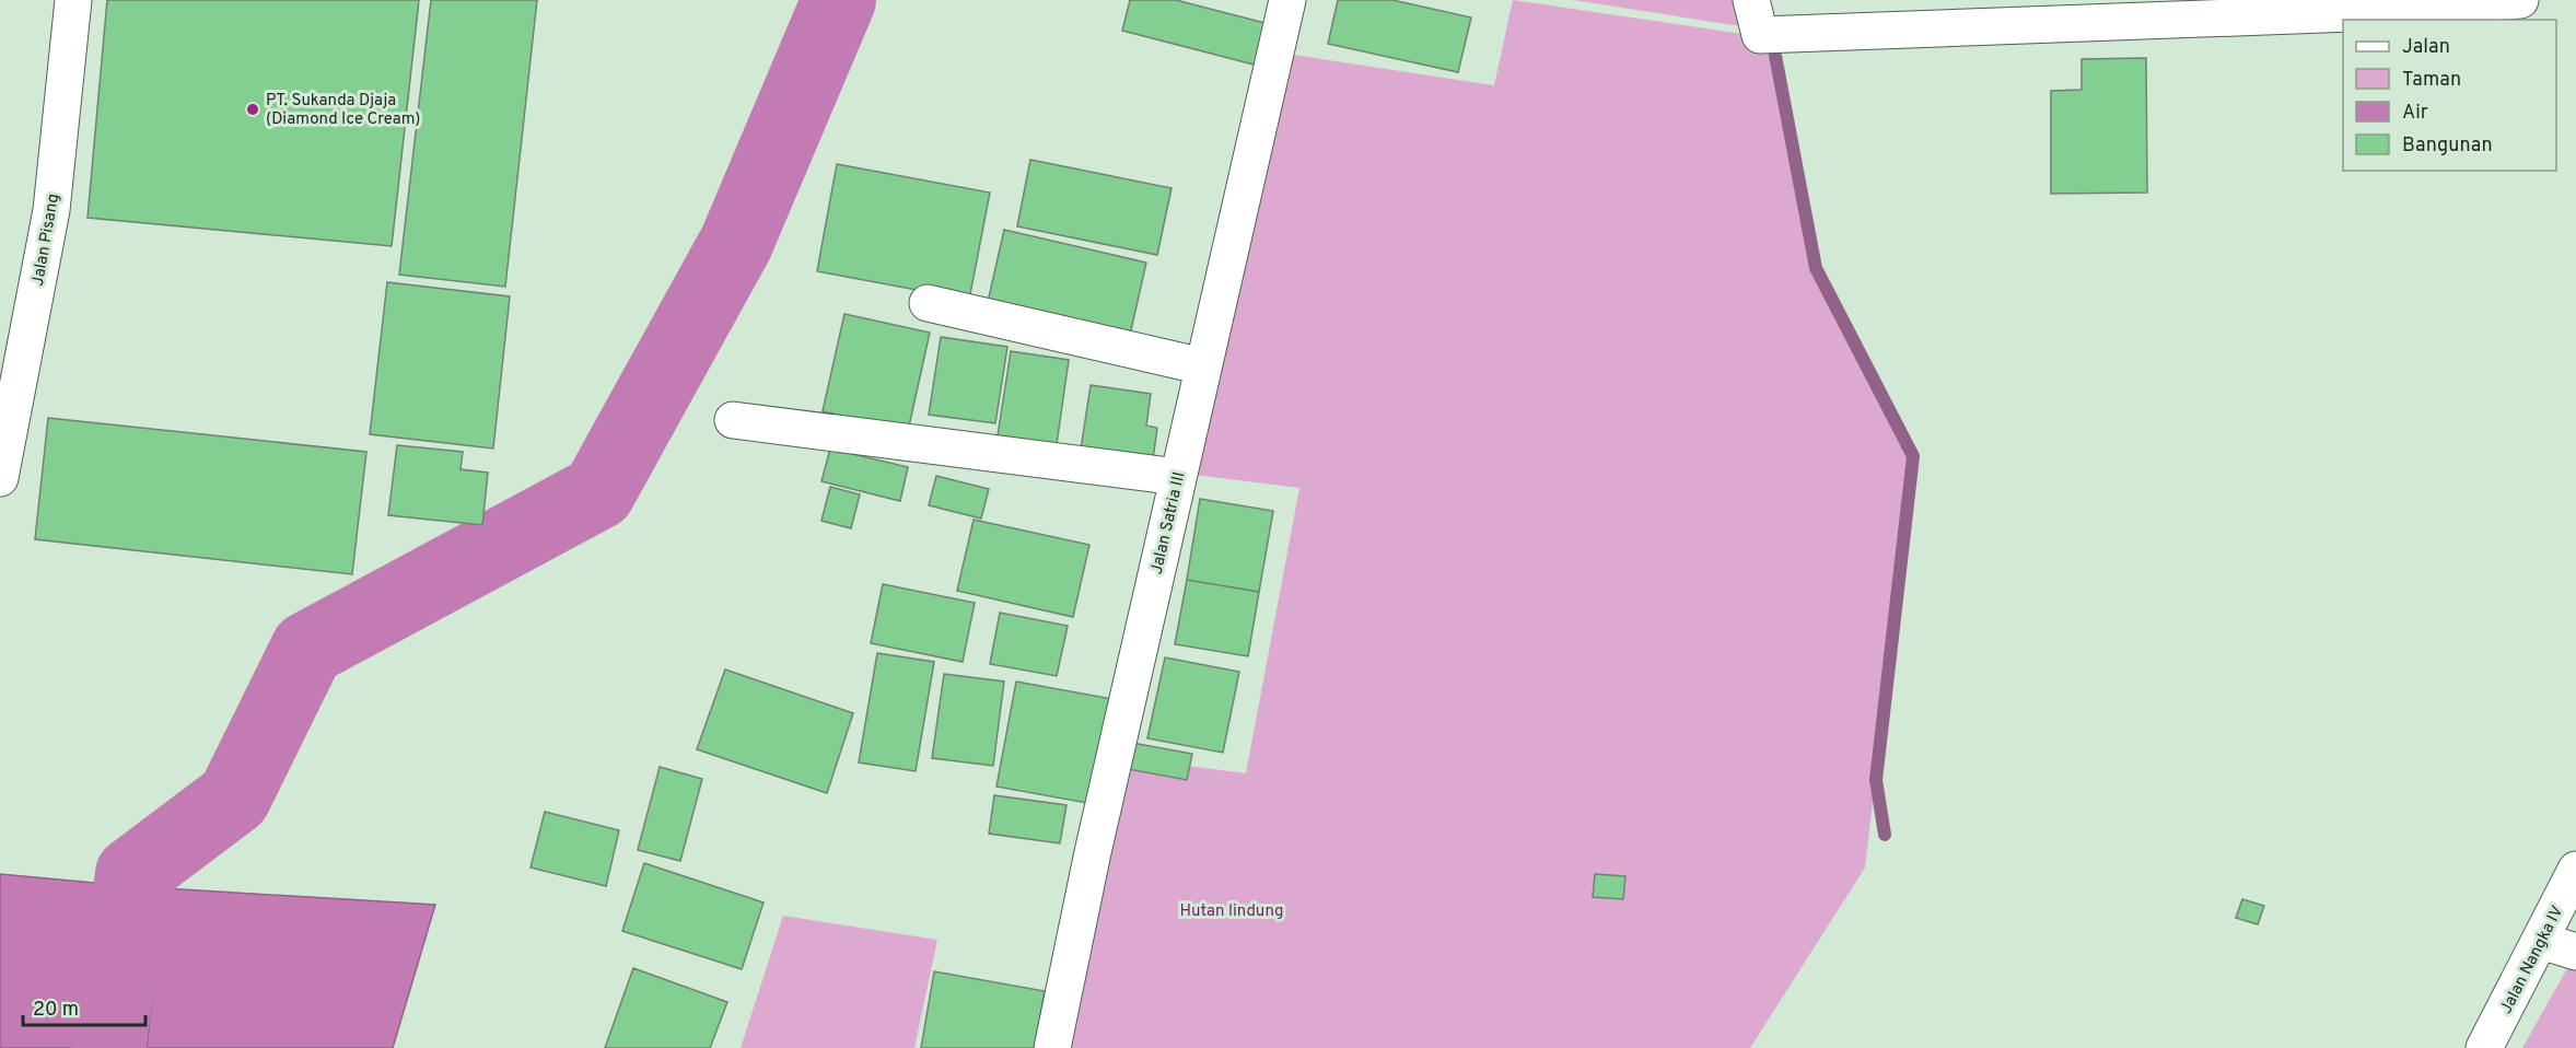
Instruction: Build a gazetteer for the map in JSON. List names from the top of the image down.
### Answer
{
  "streets": {
    "street": ["Jalan Pisang", "Jalan Satria III", "Jalan Nangka IV"]
  },
  "parks": ["Hutan lindung"],
  "places": ["PT. Sukanda Djaja (Diamond Ice Cream)"],
  "legend": [
    "Jalan",
    "Taman",
    "Air",
    "Bangunan"
  ],
  "scale_bar": "20 m"
}
